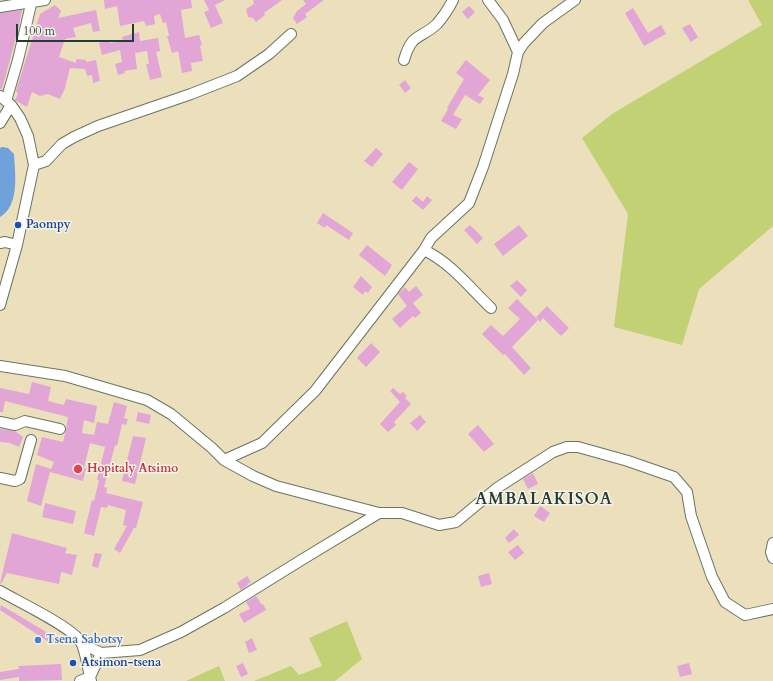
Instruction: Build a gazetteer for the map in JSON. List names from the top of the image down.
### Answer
{
  "districts": ["AMBALAKISOA"],
  "places": [
    "Paompy",
    "Hopitaly Atsimo",
    "Tsena Sabotsy",
    "Atsimon-tsena"
  ],
  "scale_bar": "100 m"
}
